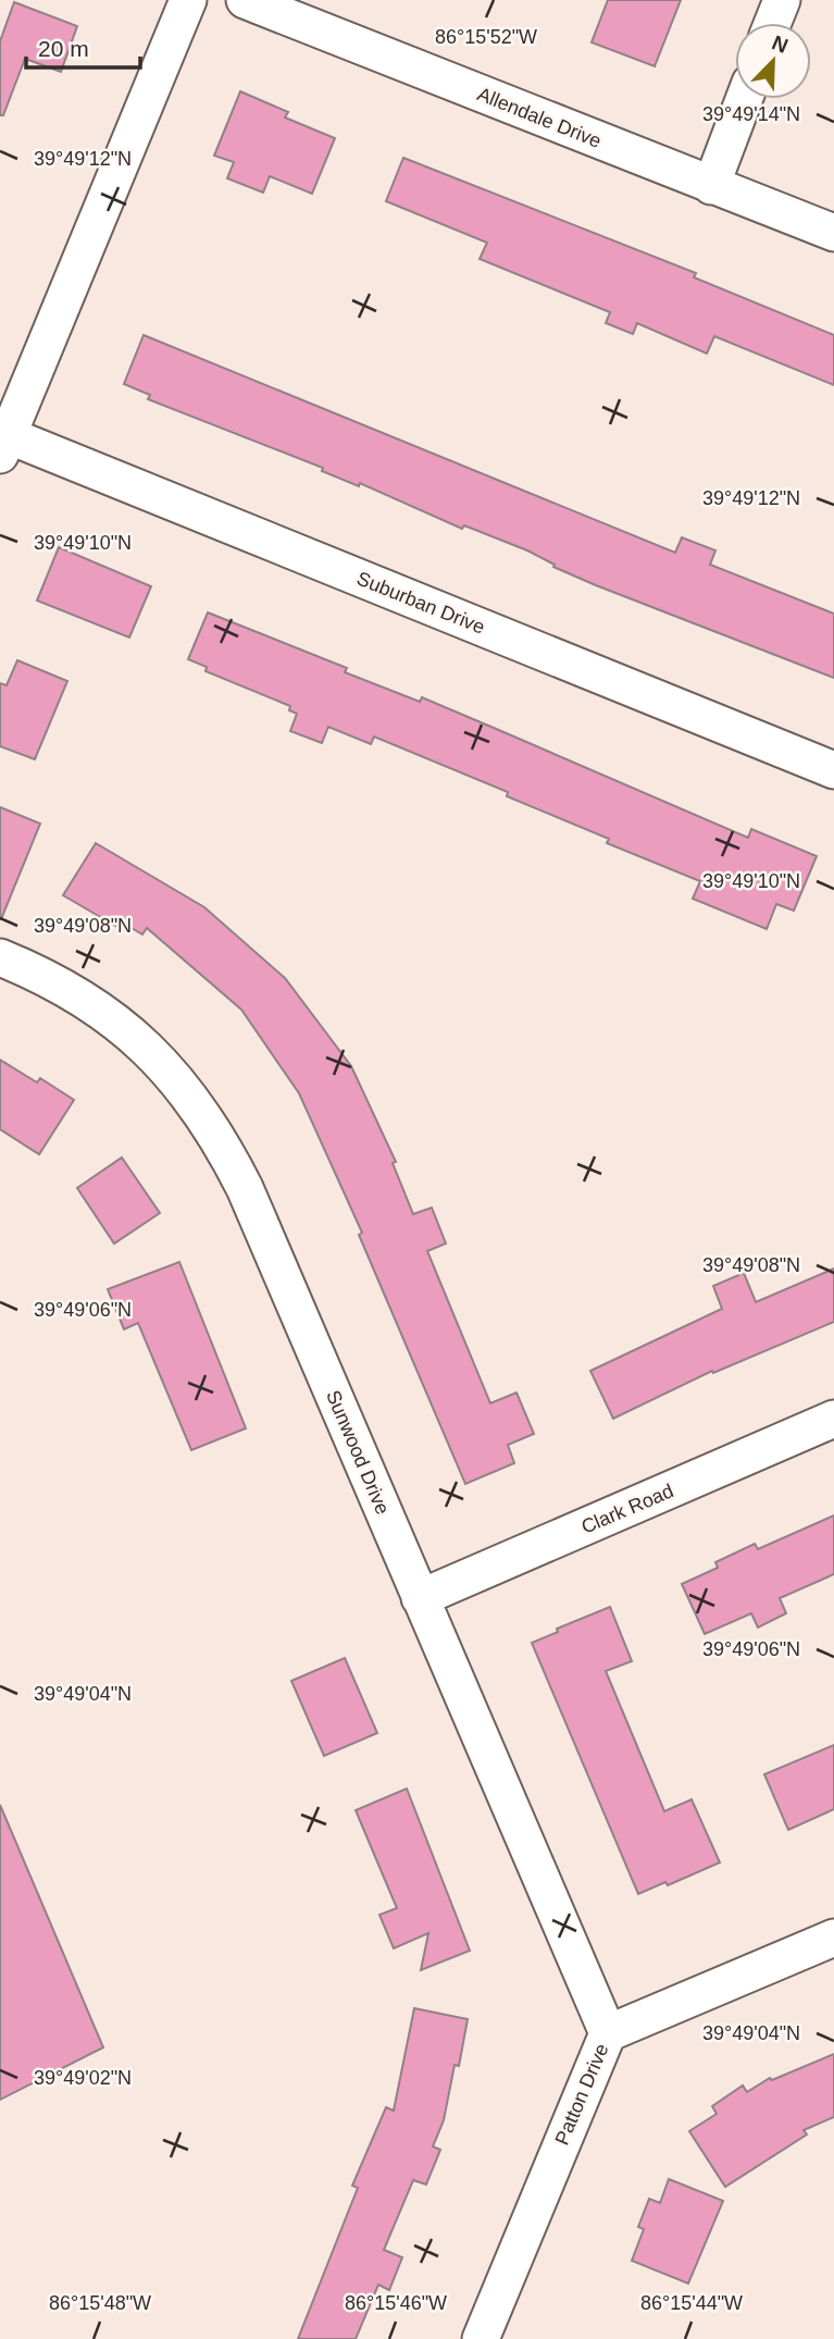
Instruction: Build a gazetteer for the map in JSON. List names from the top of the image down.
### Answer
{
  "streets": {
    "street": [
      "Allendale Drive",
      "Suburban Drive",
      "Sunwood Drive",
      "Clark Road",
      "Patton Drive"
    ]
  },
  "crossings": [
    ["Sunwood Drive", "Clark Road"],
    ["Sunwood Drive", "Patton Drive"]
  ],
  "scale_bar": "20 m",
  "north": "top right",
  "coordinates": [
    "86°15'52\"W",
    "39°49'14\"N",
    "39°49'12\"N",
    "39°49'10\"N",
    "39°49'08\"N",
    "39°49'06\"N",
    "39°49'04\"N",
    "39°49'02\"N",
    "86°15'48\"W",
    "86°15'46\"W",
    "86°15'44\"W"
  ]
}
